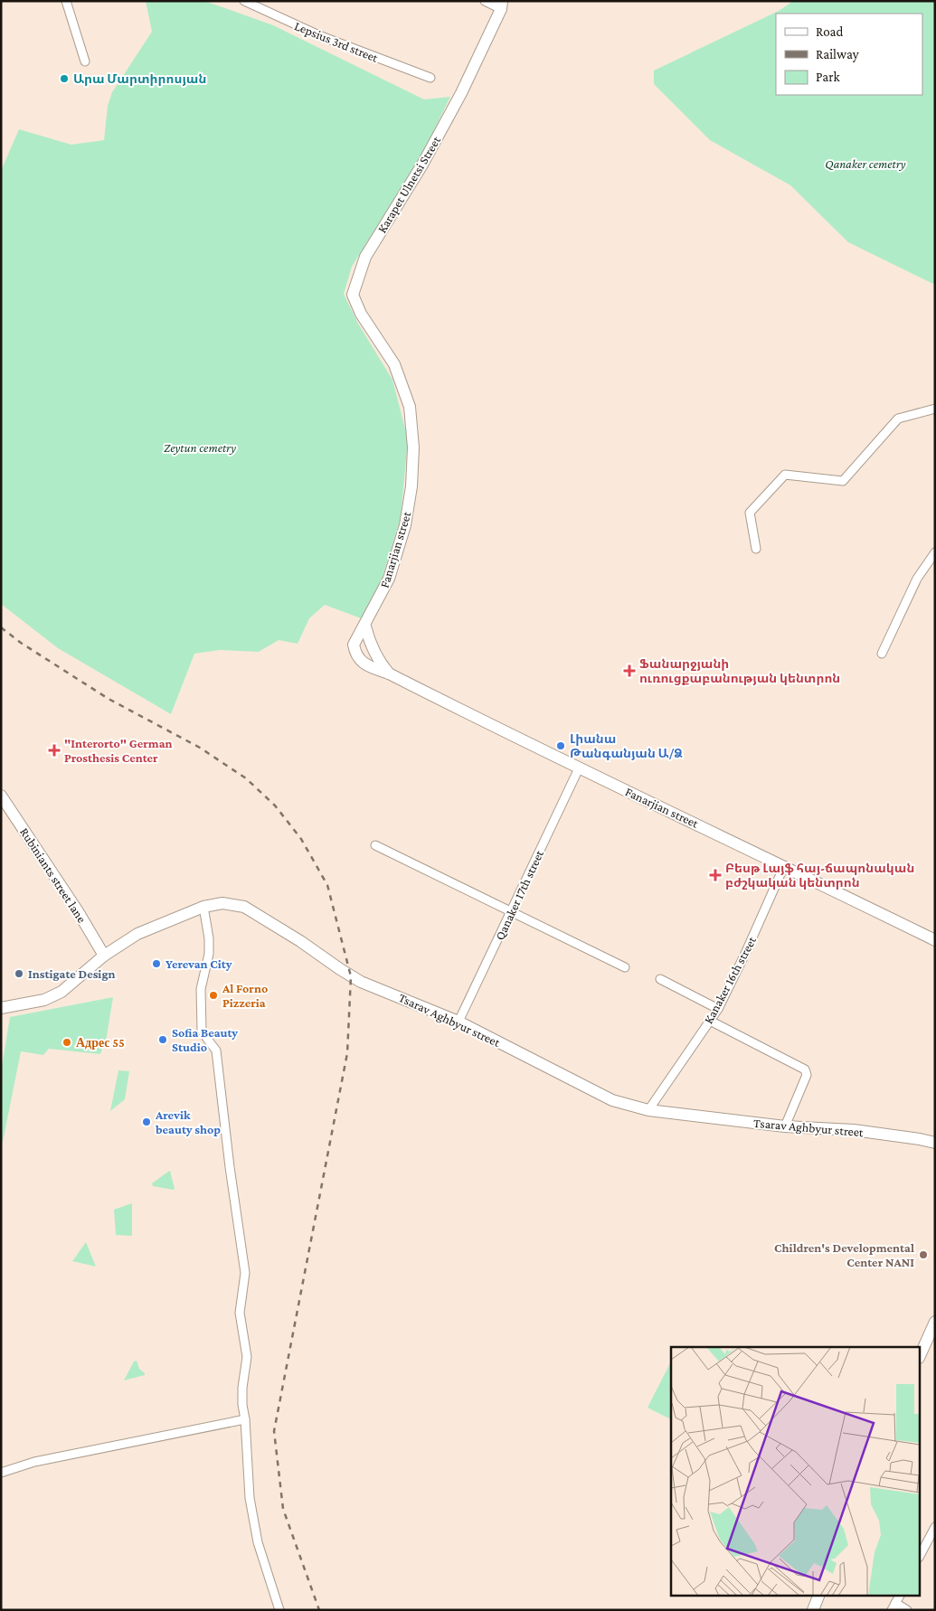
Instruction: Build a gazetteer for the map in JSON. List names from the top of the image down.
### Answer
{
  "streets": {
    "street": [
      "Lepsius 3rd street",
      "Karapet Ulnetsi Street",
      "Fanarjian street",
      "Rubiniants street lane",
      "Qanaker 17th street",
      "Kanaker 16th street",
      "Tsarav Aghbyur street"
    ]
  },
  "crossings": [
    ["Karapet Ulnetsi Street", "Fanarjian street"],
    ["Fanarjian street", "Qanaker 17th street"],
    ["Fanarjian street", "Kanaker 16th street"],
    ["Rubiniants street lane", "Tsarav Aghbyur street"],
    ["Qanaker 17th street", "Tsarav Aghbyur street"],
    ["Kanaker 16th street", "Tsarav Aghbyur street"]
  ],
  "parks": ["Qanaker cemetry", "Zeytun cemetry"],
  "places": {
    "other": [
      "Արա Մարտիրոսյան",
      "Լիանա Թանգանյան Ա/Ձ",
      "Yerevan City",
      "Instigate Design",
      "Al Forno Pizzeria",
      "Sofia Beauty Studio",
      "Адрес 55",
      "Arevik beauty shop",
      "Children's Developmental Center NANI"
    ],
    "health": ["Ֆանարջյանի ուռուցքաբանության կենտրոն", "\"Interorto\" German Prosthesis Center", "Բեսթ Լայֆ հայ-ճապոնական բժշկական կենտրոն"]
  },
  "legend": ["Road", "Railway", "Park"]
}
